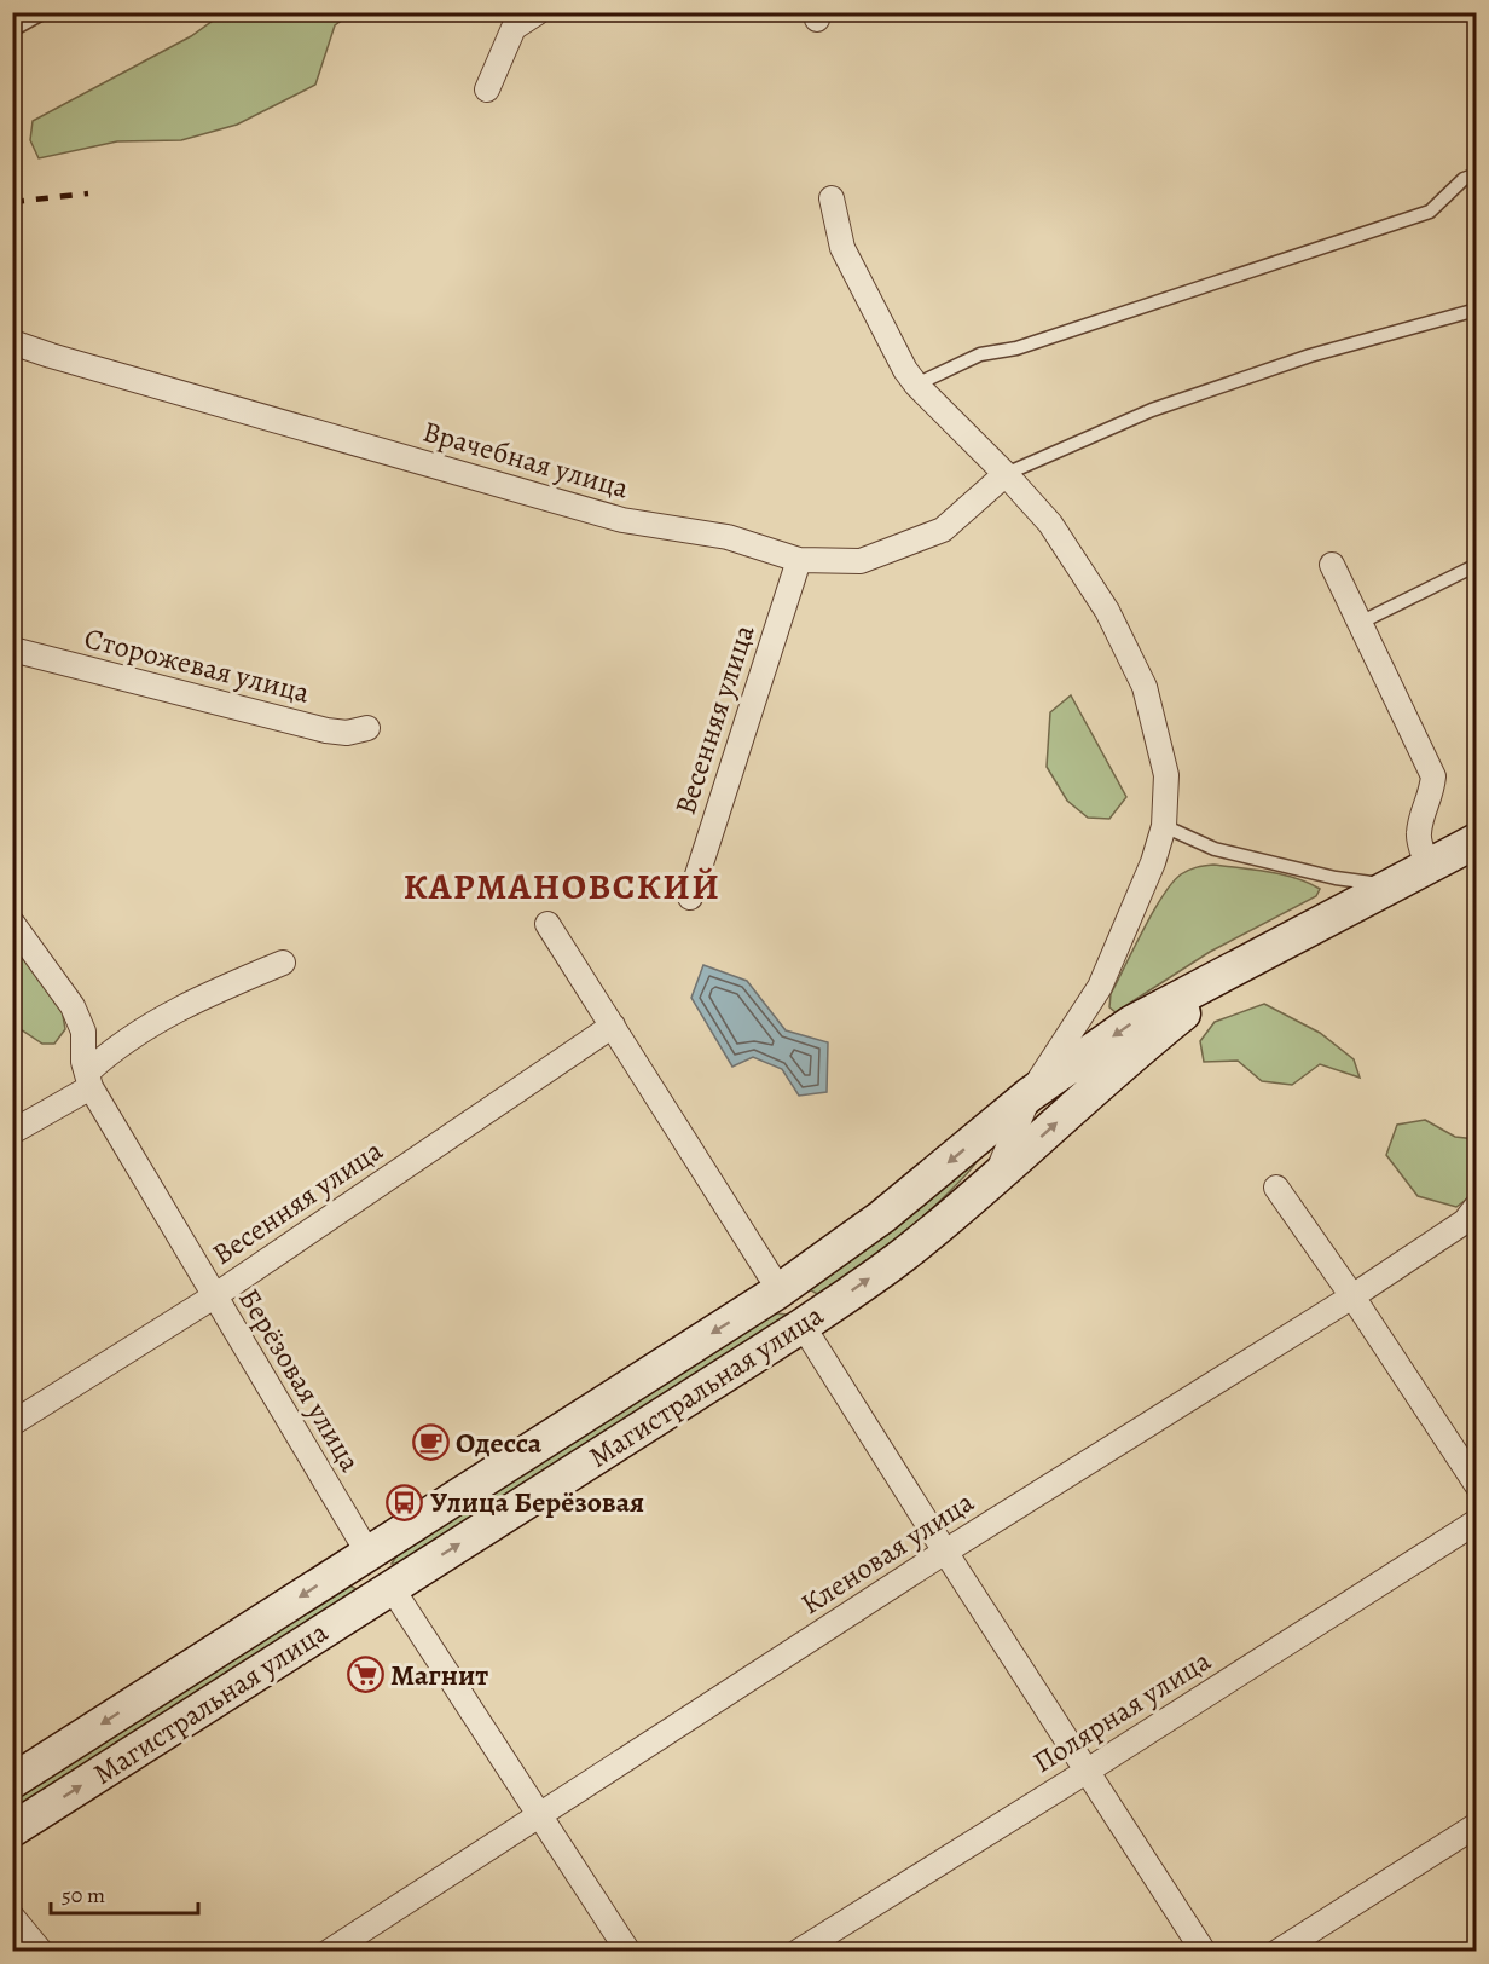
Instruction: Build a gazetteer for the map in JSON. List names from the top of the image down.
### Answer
{
  "streets": {
    "main road": ["Магистральная улица"],
    "street": [
      "Врачебная улица",
      "Сторожевая улица",
      "Весенняя улица",
      "Берёзовая улица",
      "Кленовая улица",
      "Полярная улица"
    ]
  },
  "crossings": [
    ["Врачебная улица", "Весенняя улица"],
    ["Весенняя улица", "Берёзовая улица"],
    ["Берёзовая улица", "Магистральная улица"]
  ],
  "districts": ["КАРМАНОВСКИЙ"],
  "places": {
    "cafe": ["Одесса"],
    "bus stop": ["Улица Берёзовая"],
    "supermarket": ["Магнит"]
  },
  "scale_bar": "50 m"
}
